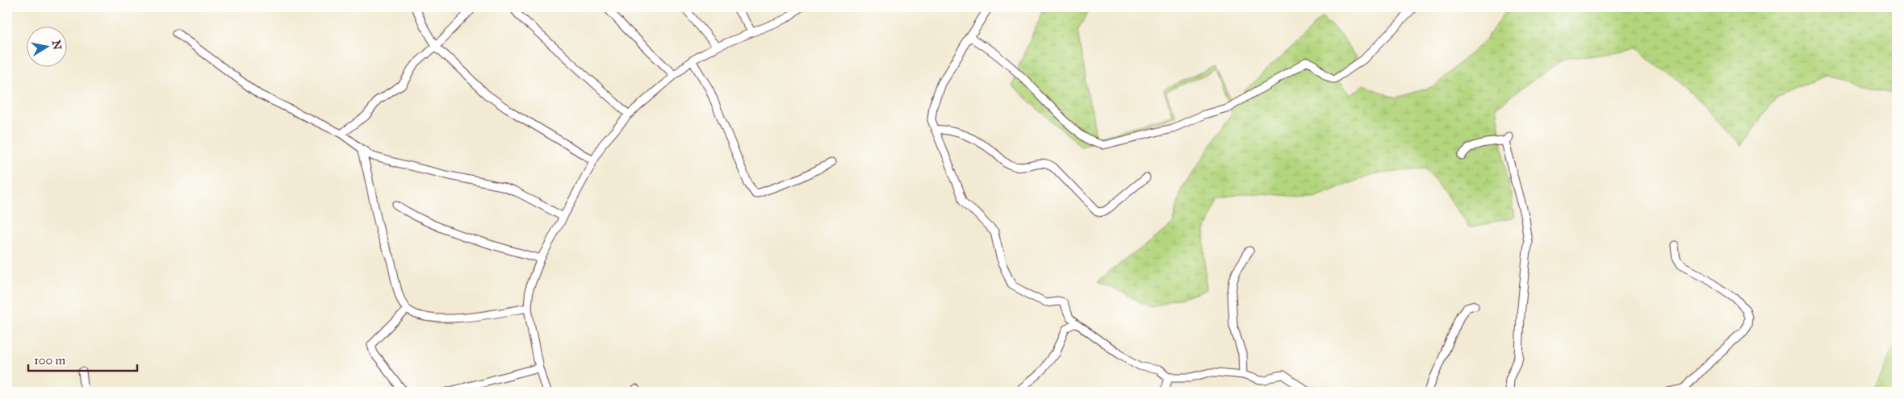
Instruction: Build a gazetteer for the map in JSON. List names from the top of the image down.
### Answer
{
  "scale_bar": "100 m",
  "north": "right"
}
